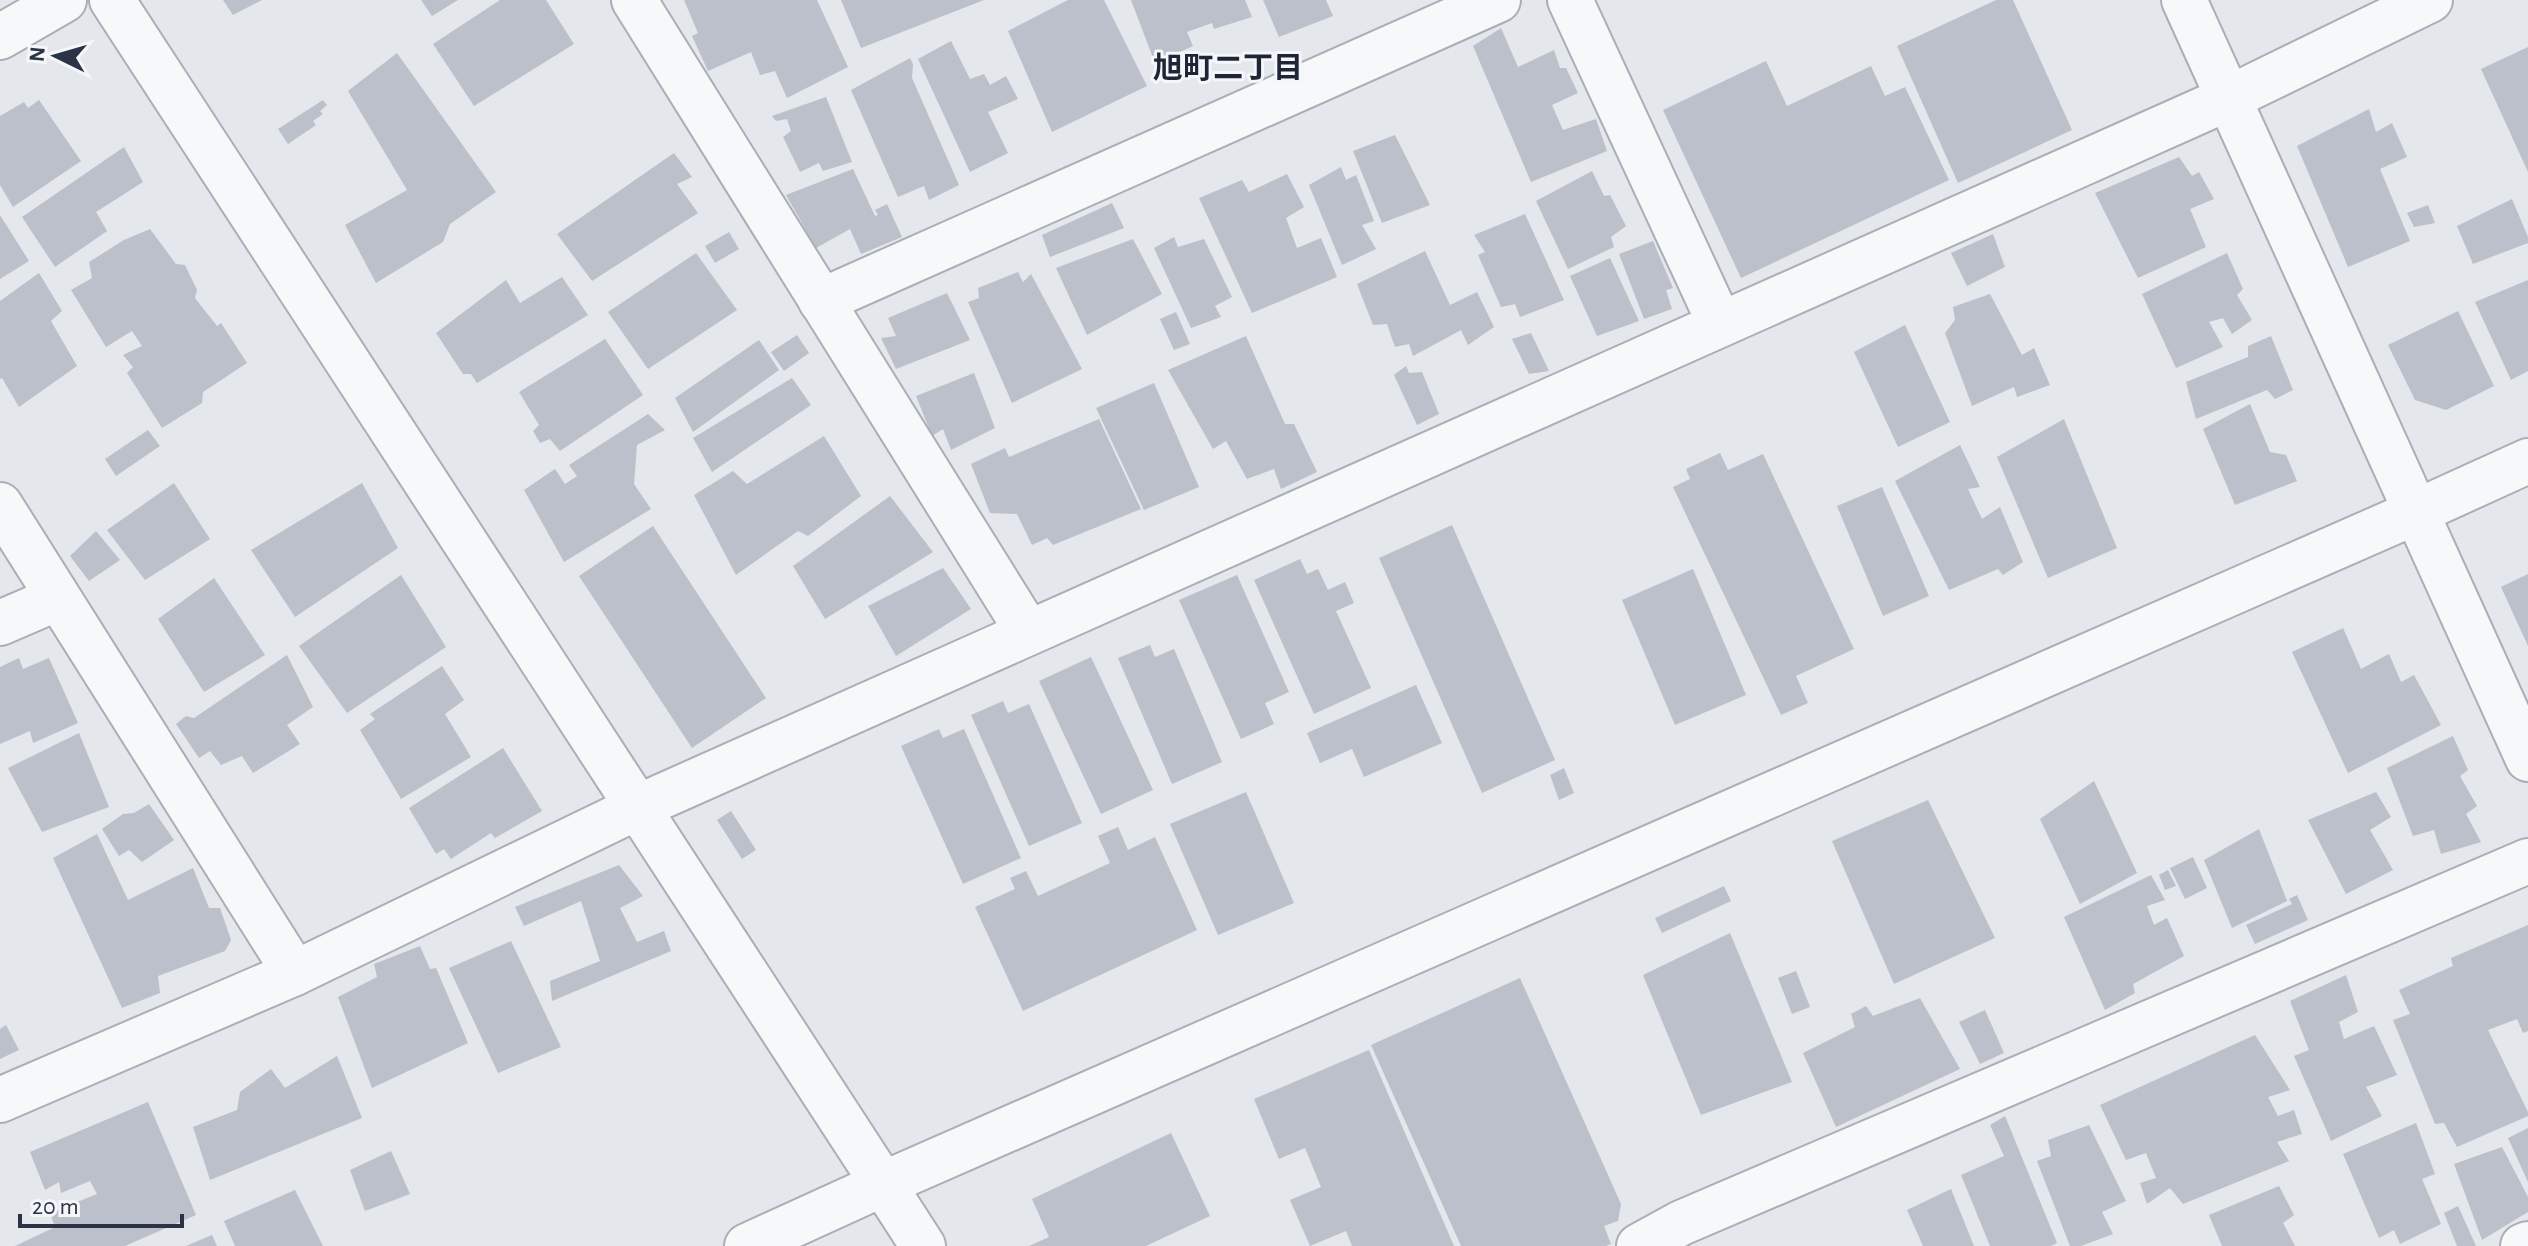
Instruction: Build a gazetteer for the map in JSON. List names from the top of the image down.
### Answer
{
  "districts": ["旭町二丁目"],
  "scale_bar": "20 m",
  "north": "left"
}
